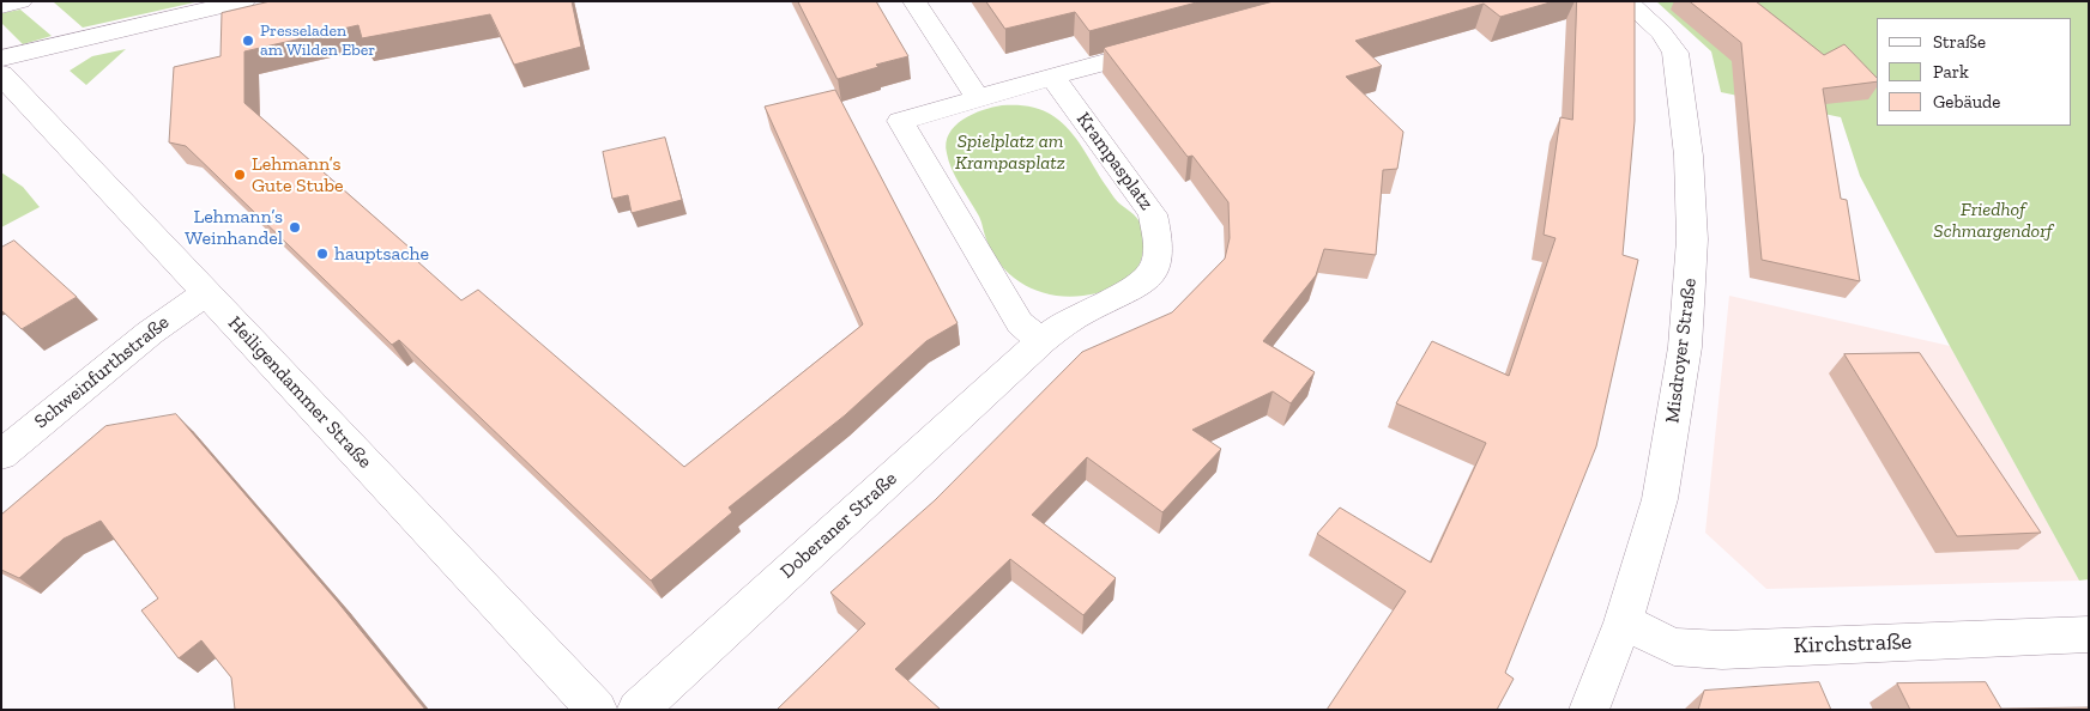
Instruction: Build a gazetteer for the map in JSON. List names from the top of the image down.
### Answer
{
  "streets": {
    "street": [
      "Krampasplatz",
      "Misdroyer Straße",
      "Schweinfurthstraße",
      "Heiligendammer Straße",
      "Doberaner Straße",
      "Kirchstraße"
    ]
  },
  "crossings": [
    ["Krampasplatz", "Doberaner Straße"],
    ["Misdroyer Straße", "Kirchstraße"],
    ["Schweinfurthstraße", "Heiligendammer Straße"]
  ],
  "parks": ["Spielplatz am Krampasplatz", "Friedhof Schmargendorf"],
  "places": [
    "Presseladen am Wilden Eber",
    "Lehmann’s Gute Stube",
    "Lehmann’s Weinhandel",
    "hauptsache"
  ],
  "legend": ["Straße", "Park", "Gebäude"]
}
